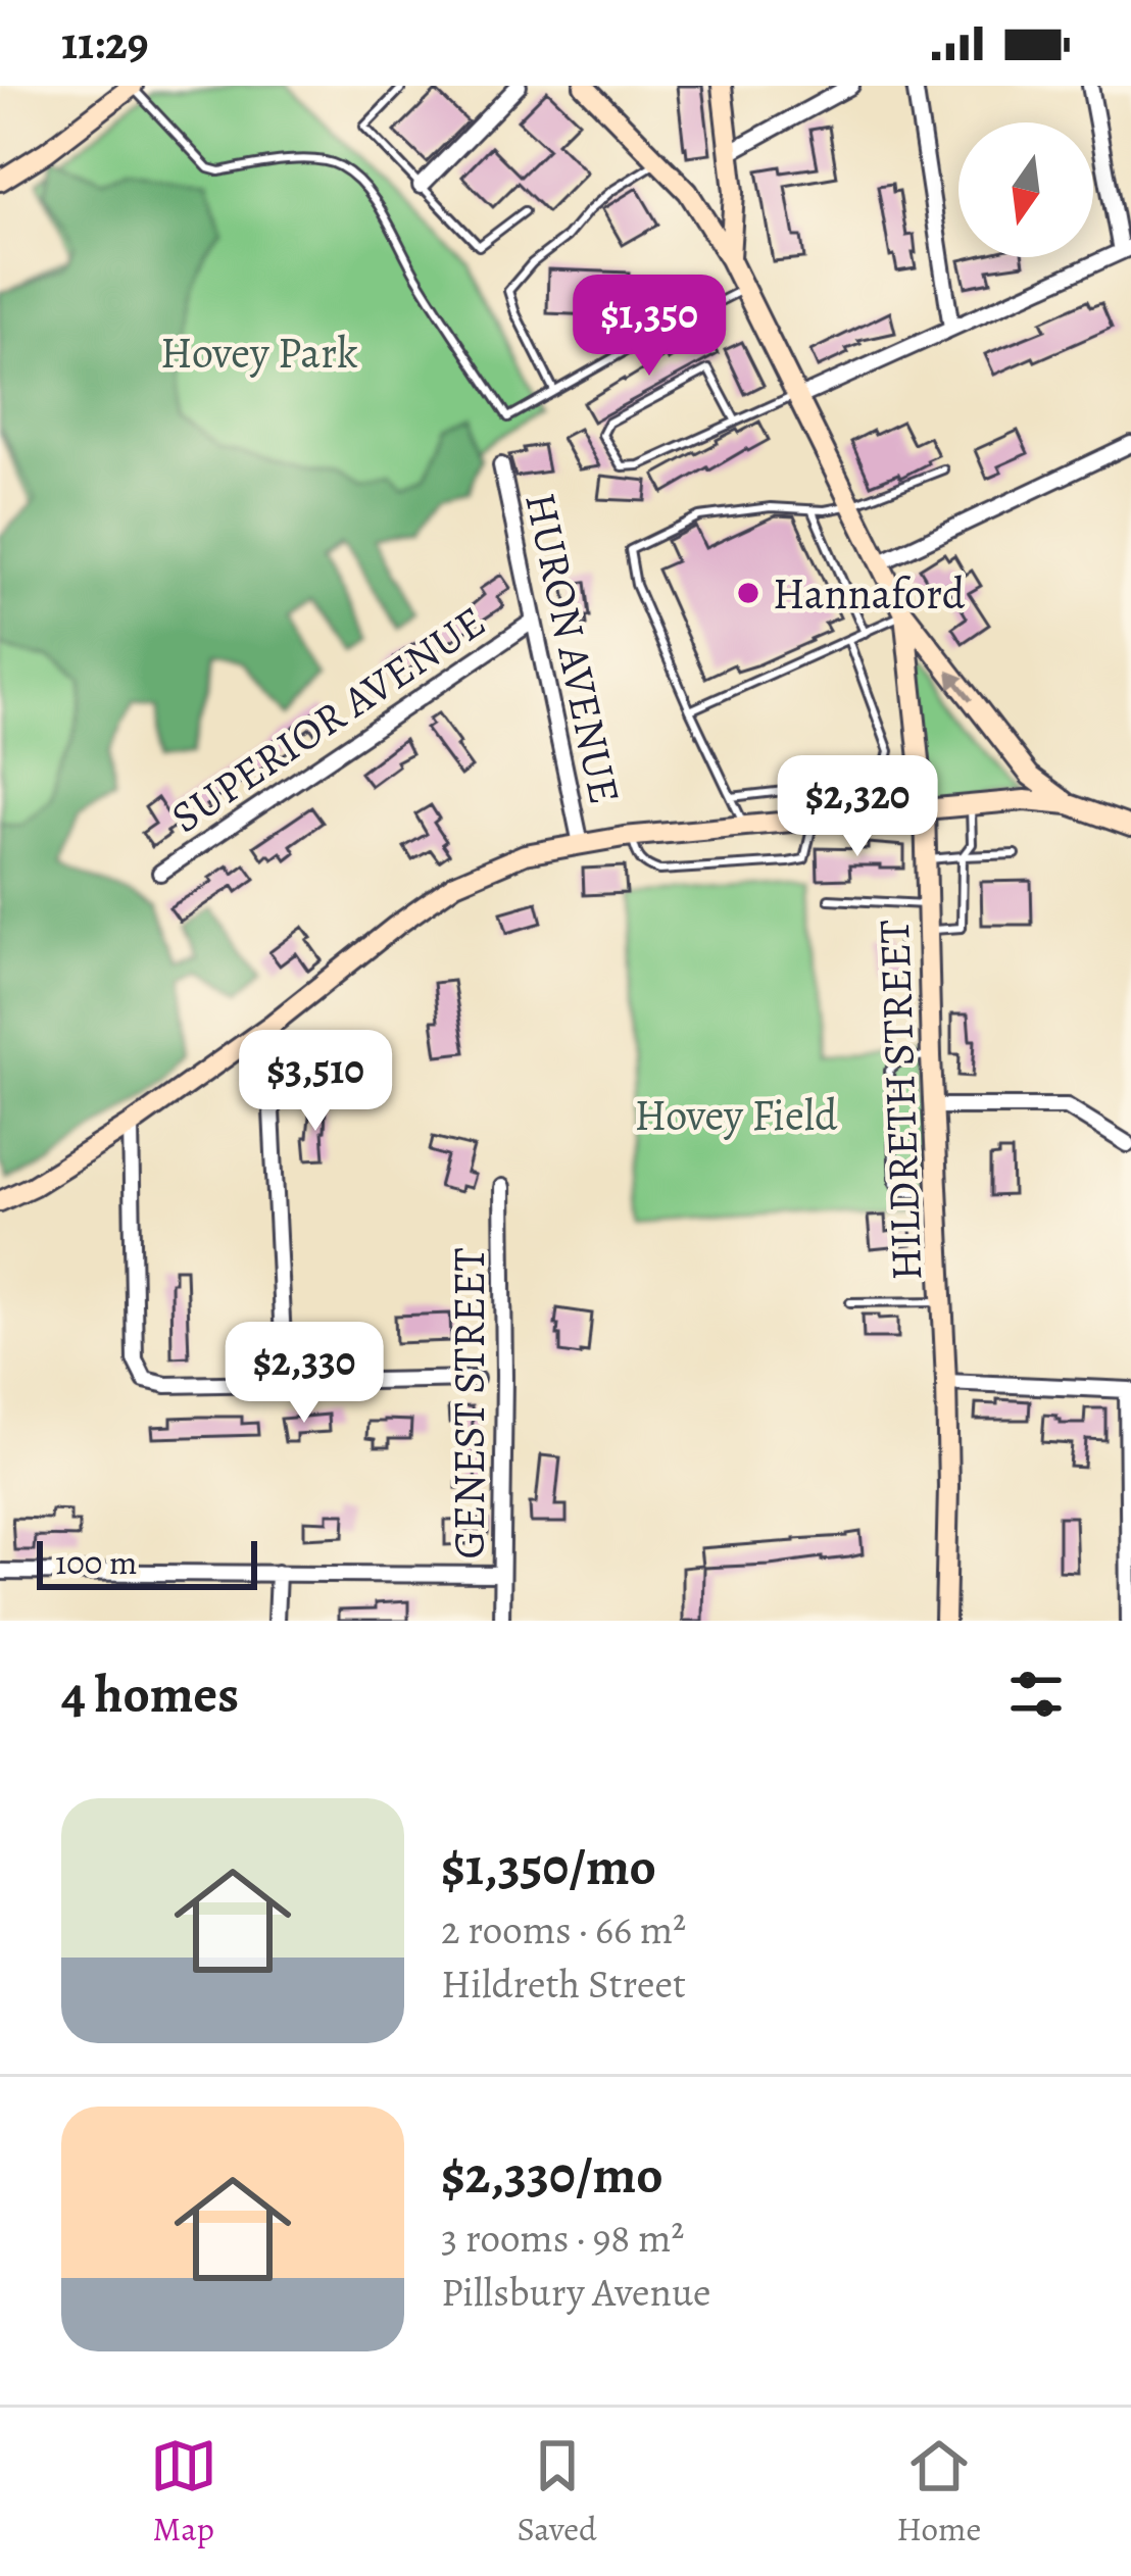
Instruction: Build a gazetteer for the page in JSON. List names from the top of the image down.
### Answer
{
  "streets": {
    "street": [
      "HURON AVENUE",
      "SUPERIOR AVENUE",
      "HILDRETH STREET",
      "GENEST STREET"
    ]
  },
  "crossings": [
    ["HURON AVENUE", "SUPERIOR AVENUE"]
  ],
  "parks": ["Hovey Park", "Hovey Field"],
  "places": ["Hannaford"],
  "scale_bar": "100 m",
  "north": "bottom",
  "page": {
    "status": "11:29",
    "price": [
      "$1,350",
      "$2,320",
      "$3,510",
      "$2,330"
    ],
    "scale": "100 m",
    "heading": "4 homes",
    "list": [
      {
        "name": "$1,350/mo",
        "note": "2 rooms · 66 m² · Hildreth Street"
      },
      {
        "name": "$2,330/mo",
        "note": "3 rooms · 98 m² · Pillsbury Avenue"
      }
    ],
    "tabs": ["Map", "Saved", "Home"]
  }
}
